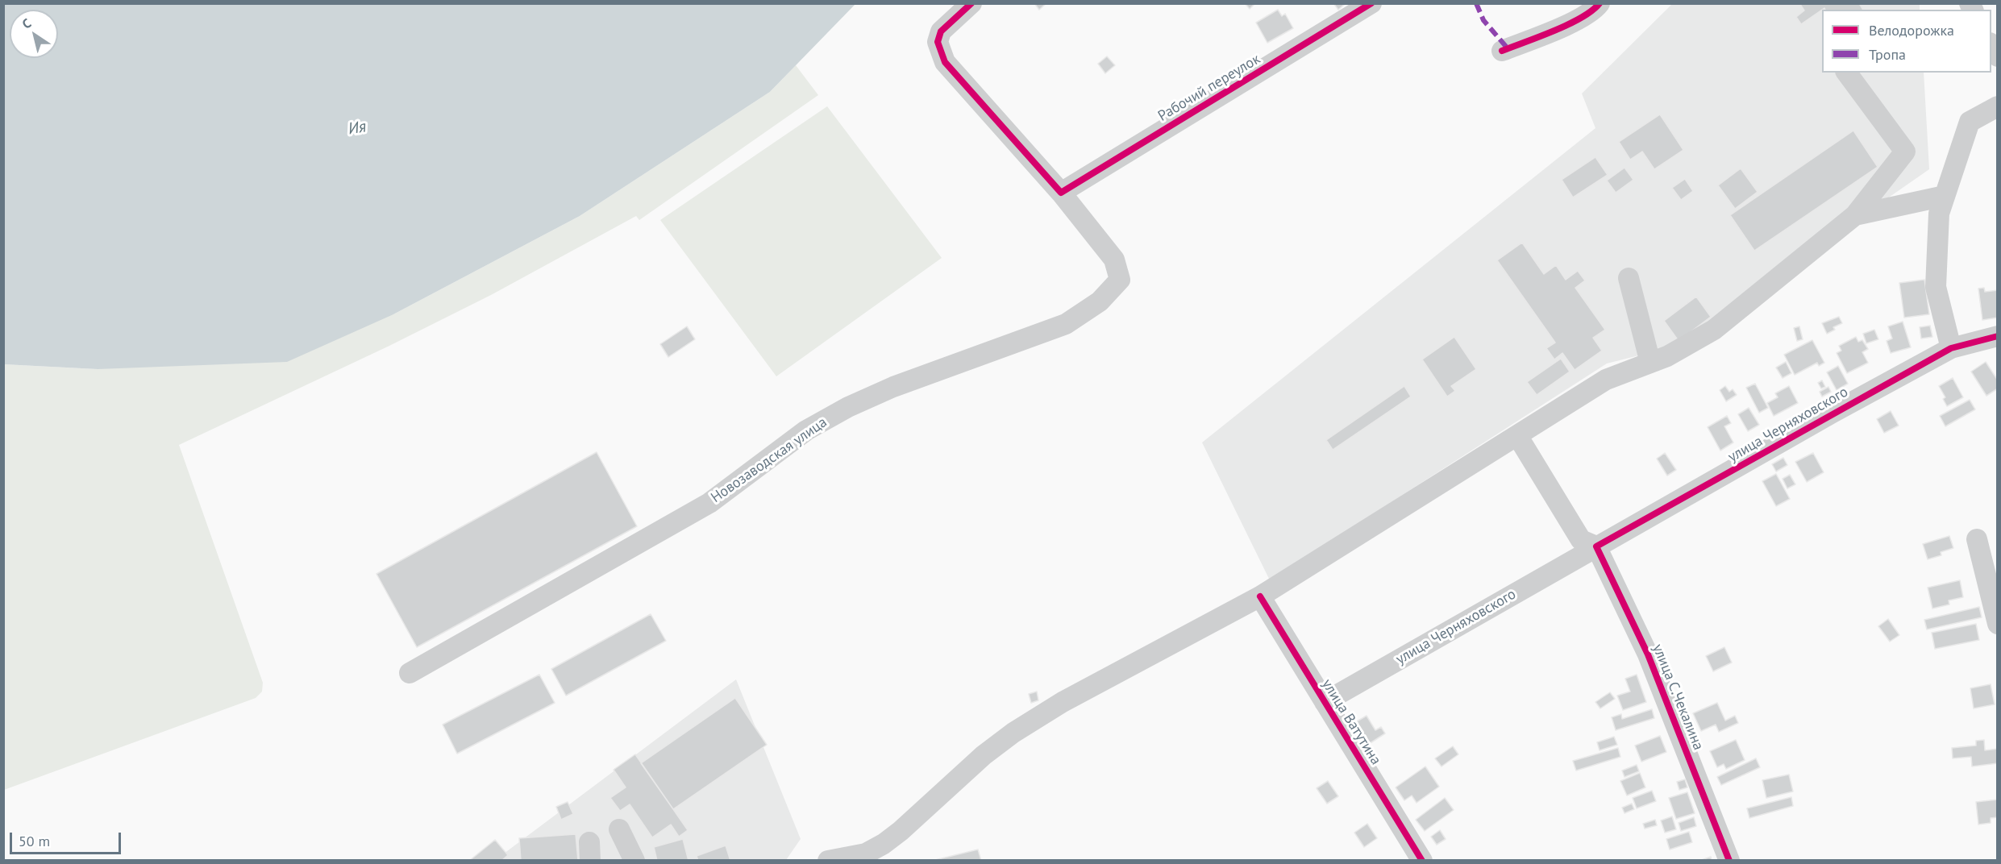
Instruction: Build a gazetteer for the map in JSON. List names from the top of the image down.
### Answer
{
  "streets": {
    "street": [
      "Рабочий переулок",
      "улица Черняховского",
      "Новозаводская улица",
      "улица С.Чекалина",
      "улица Ватутина"
    ]
  },
  "crossings": [
    ["Рабочий переулок", "Новозаводская улица"],
    ["улица Черняховского", "улица С.Чекалина"],
    ["улица Черняховского", "улица Ватутина"]
  ],
  "water": ["Ия"],
  "legend": ["Велодорожка", "Тропа"],
  "scale_bar": "50 m",
  "north": "top left"
}
